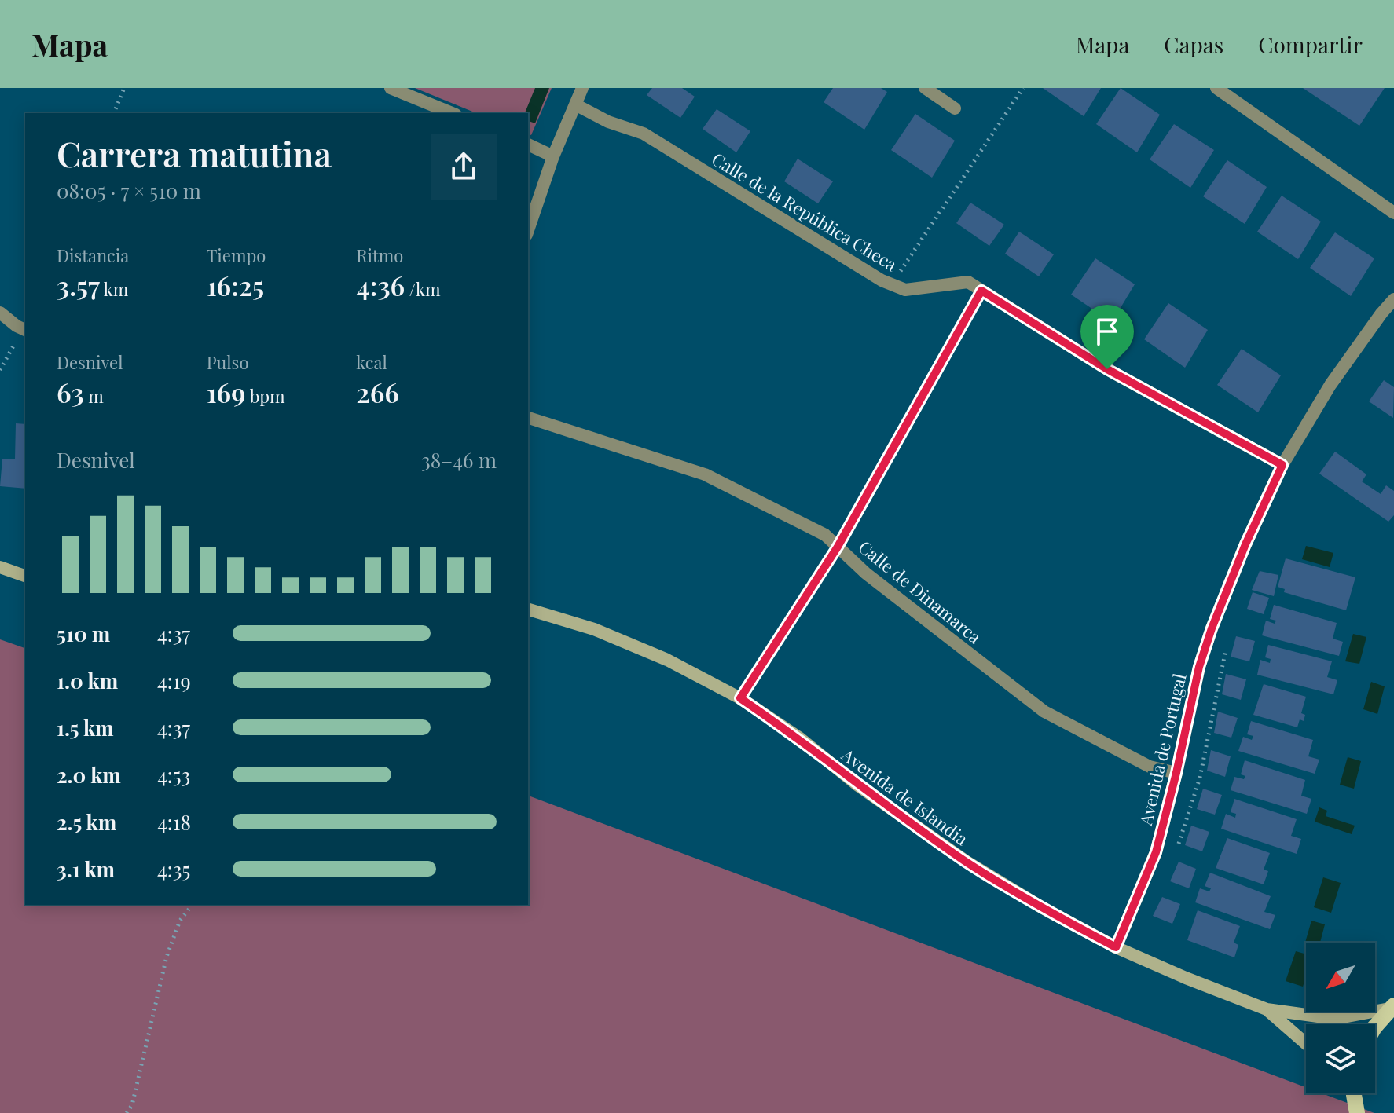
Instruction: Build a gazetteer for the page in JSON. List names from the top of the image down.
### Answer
{
  "streets": {
    "street": [
      "Calle de la República Checa",
      "Calle de Dinamarca",
      "Avenida de Portugal",
      "Avenida de Islandia"
    ]
  },
  "crossings": [
    ["Calle de la República Checa", "Avenida de Portugal"],
    ["Calle de Dinamarca", "Avenida de Portugal"],
    ["Avenida de Portugal", "Avenida de Islandia"]
  ],
  "north": "bottom left",
  "page": {
    "header": "Mapa",
    "nav": ["Mapa", "Capas", "Compartir"],
    "heading": ["Carrera matutina", "08:05 · 7 × 510 m"],
    "stats": [
      ["Distancia", "3.57 km"],
      ["Tiempo", "16:25"],
      ["Ritmo", "4:36 /km"],
      ["Desnivel", "63 m"],
      ["Pulso", "169 bpm"],
      ["kcal", "266"]
    ],
    "chart": ["Desnivel", "38–46 m"],
    "list": [
      {
        "name": "510 m",
        "note": "4:37"
      },
      {
        "name": "1.0 km",
        "note": "4:19"
      },
      {
        "name": "1.5 km",
        "note": "4:37"
      },
      {
        "name": "2.0 km",
        "note": "4:53"
      },
      {
        "name": "2.5 km",
        "note": "4:18"
      },
      {
        "name": "3.1 km",
        "note": "4:35"
      }
    ]
  }
}
